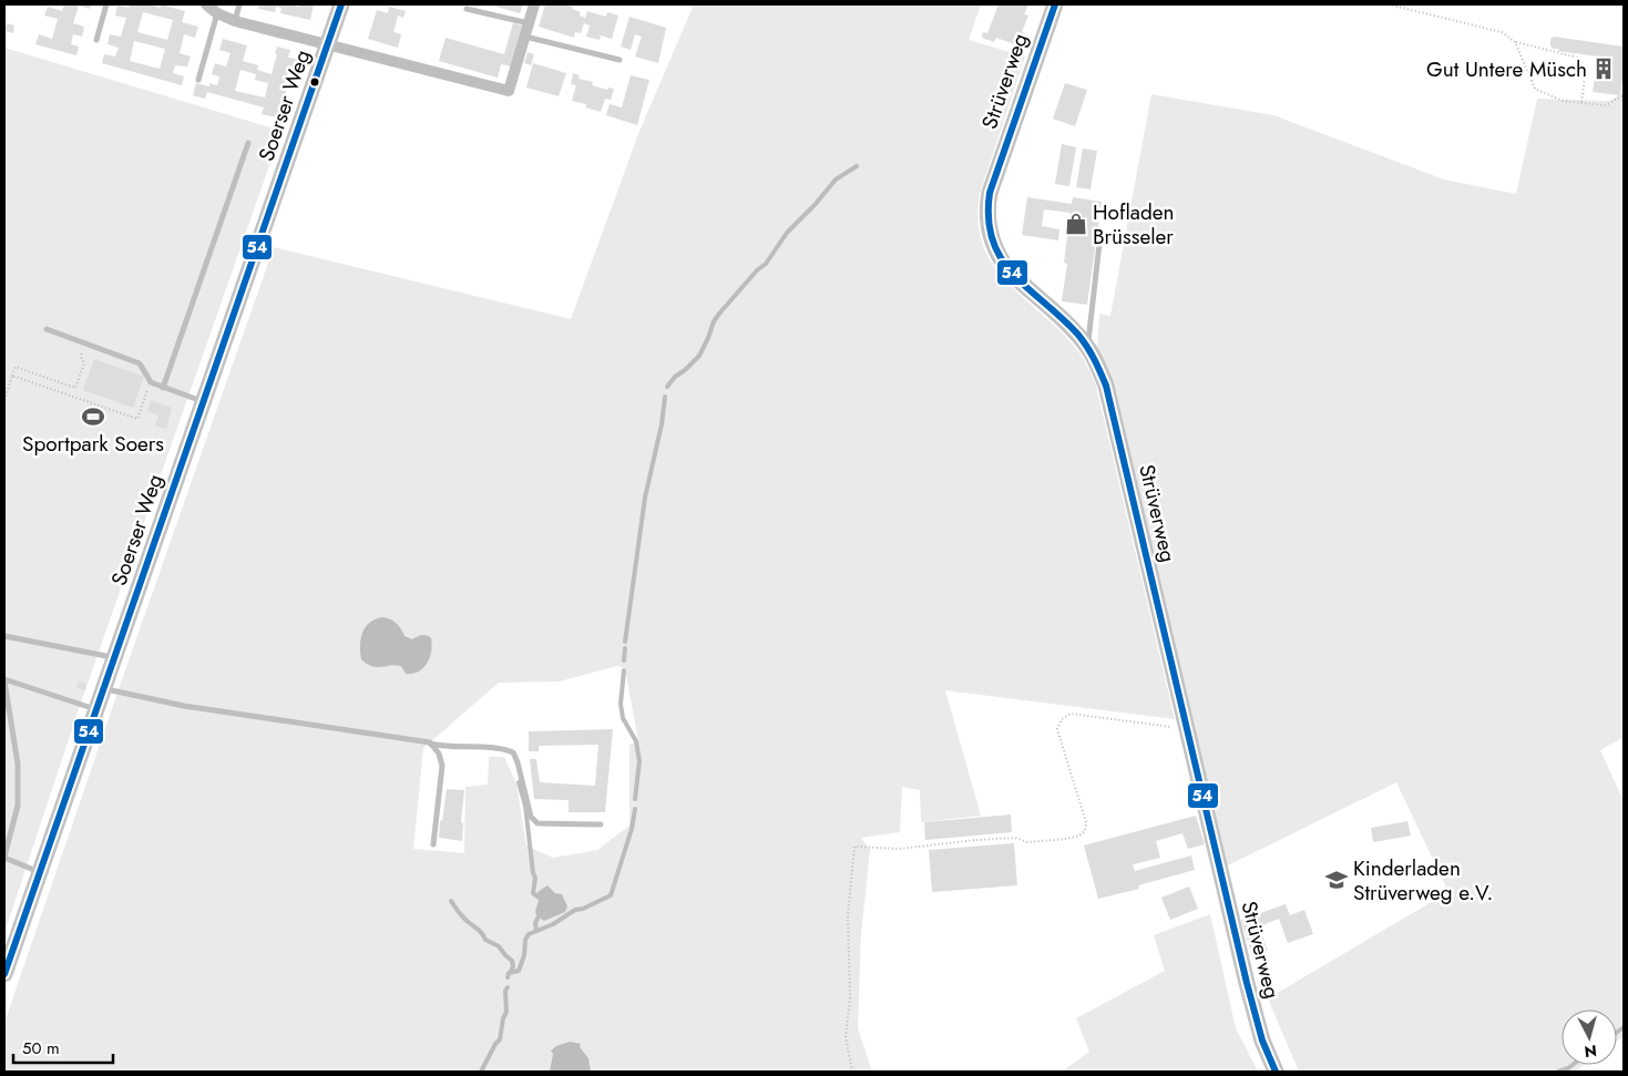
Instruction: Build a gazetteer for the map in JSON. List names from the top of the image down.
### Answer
{
  "streets": {
    "street": ["Strüverweg", "Soerser Weg"]
  },
  "places": {
    "building": ["Gut Untere Müsch"],
    "shop": ["Hofladen Brüsseler"],
    "sports": ["Sportpark Soers"],
    "school or university": ["Kinderladen Strüverweg e.V."]
  },
  "lines": ["transit line 54"],
  "scale_bar": "50 m",
  "north": "bottom"
}
